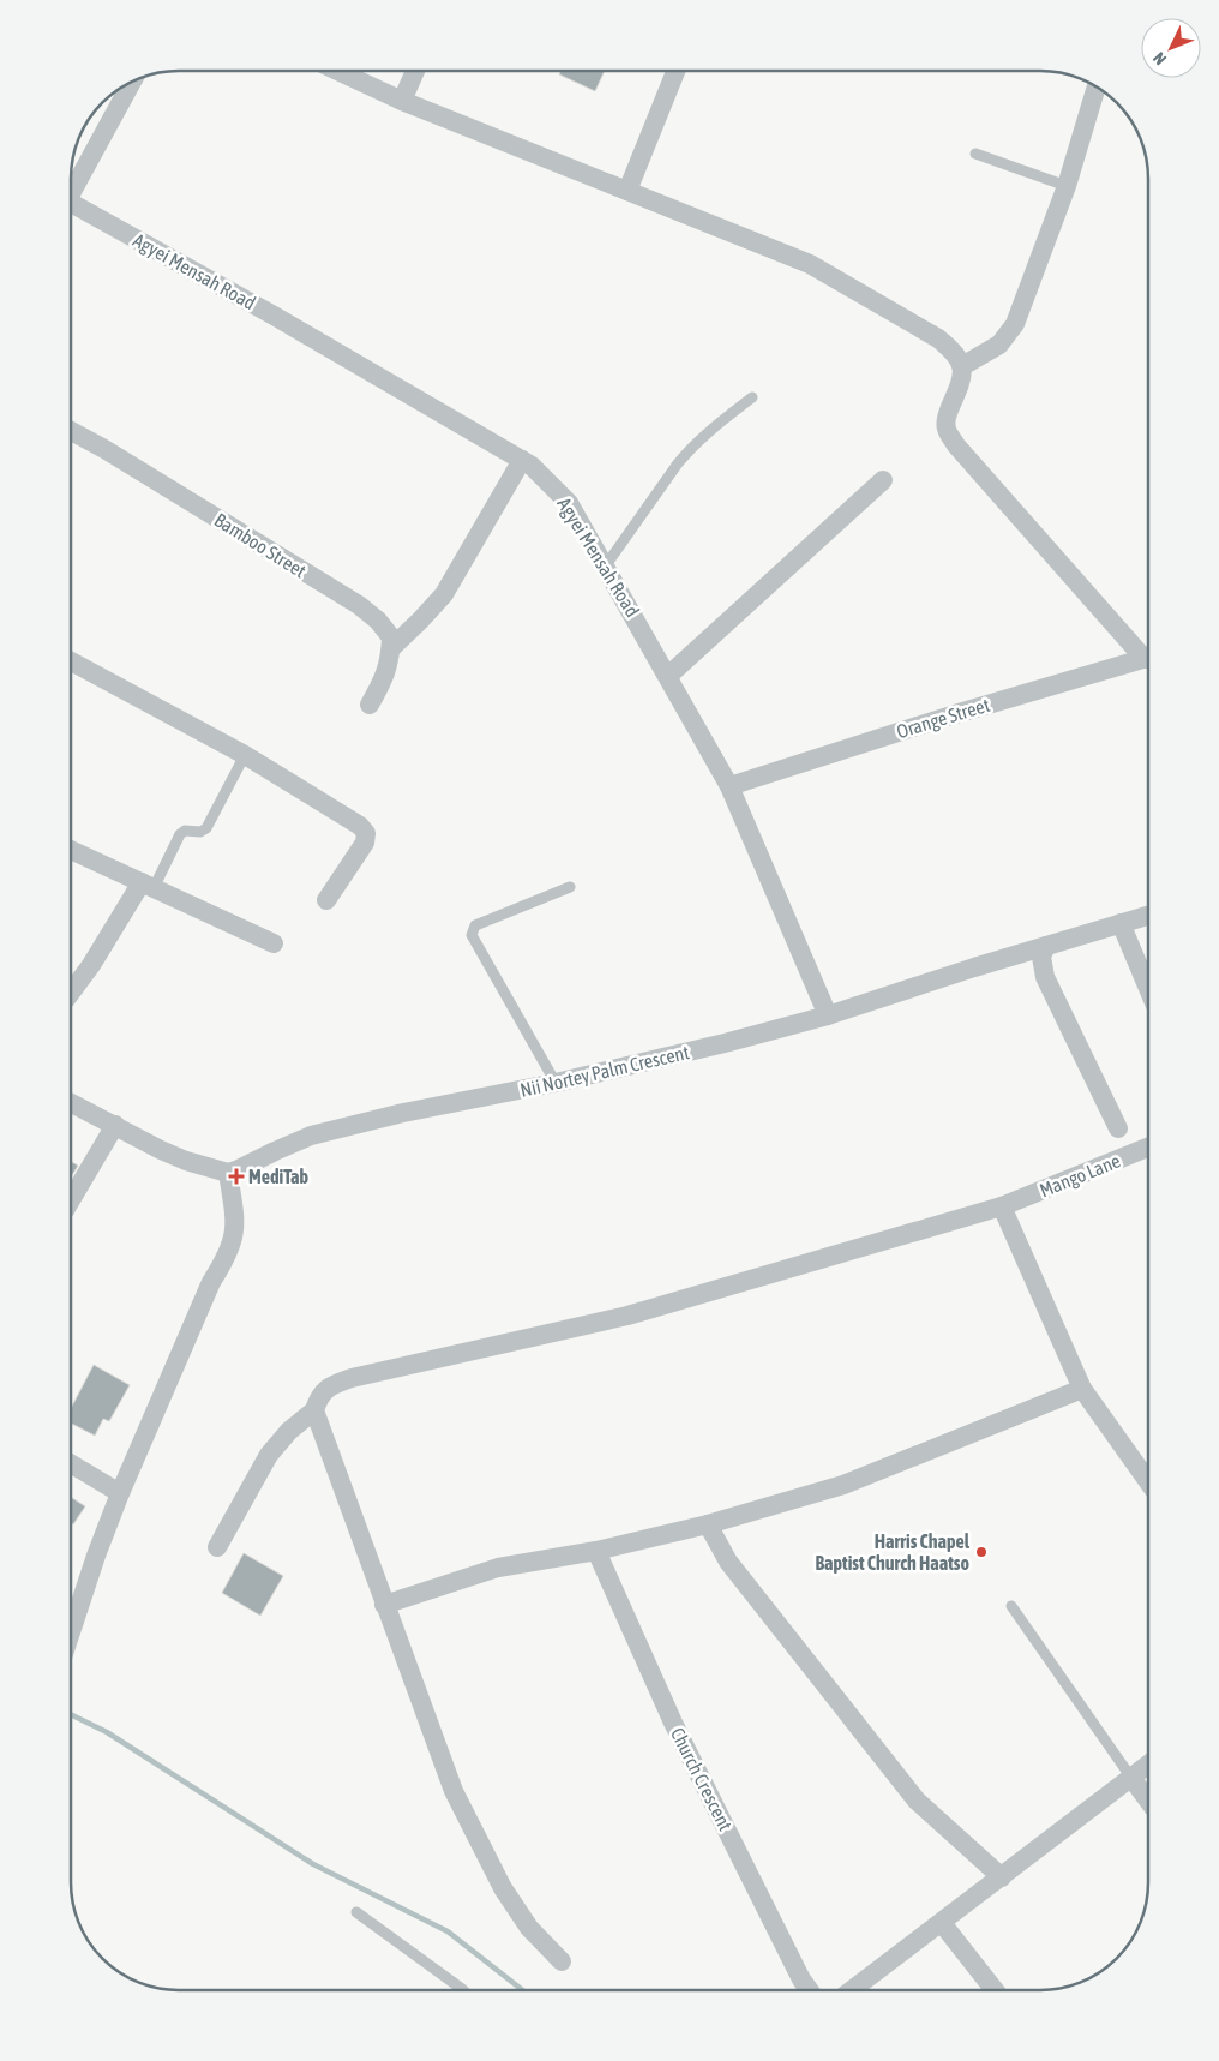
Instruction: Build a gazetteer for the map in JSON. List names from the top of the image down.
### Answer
{
  "streets": {
    "street": [
      "Agyei Mensah Road",
      "Bamboo Street",
      "Orange Street",
      "Nii Nortey Palm Crescent",
      "Mango Lane",
      "Church Crescent"
    ]
  },
  "crossings": [
    ["Agyei Mensah Road", "Orange Street"],
    ["Agyei Mensah Road", "Nii Nortey Palm Crescent"]
  ],
  "places": {
    "health": ["MediTab"],
    "other": ["Harris Chapel Baptist Church Haatso"]
  },
  "north": "bottom left"
}
